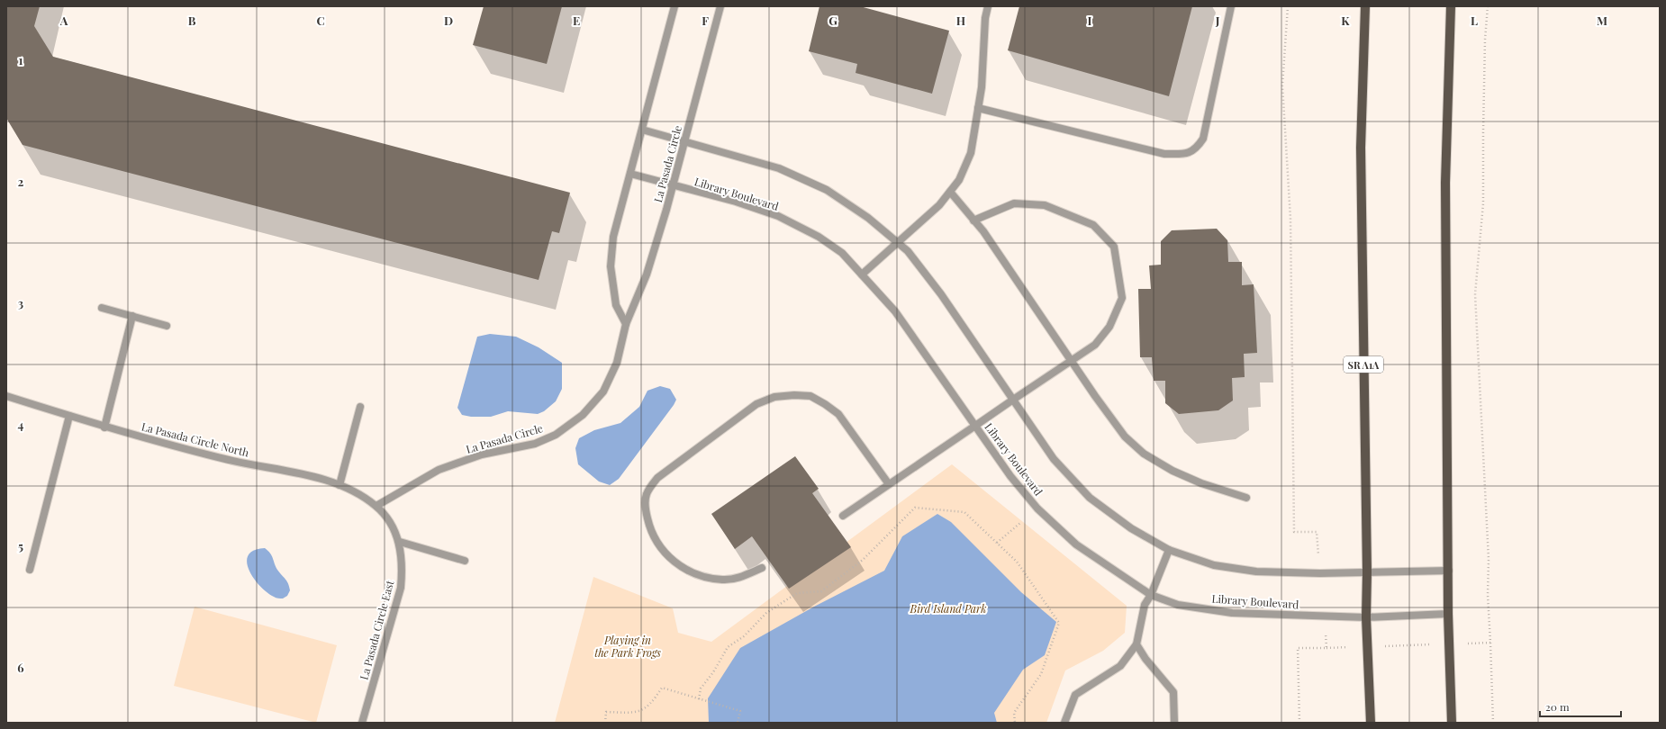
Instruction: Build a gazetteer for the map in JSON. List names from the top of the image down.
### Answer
{
  "streets": {
    "main road": ["SR A1A"],
    "street": [
      "La Pasada Circle",
      "Library Boulevard",
      "La Pasada Circle North",
      "La Pasada Circle East"
    ]
  },
  "crossings": [
    ["La Pasada Circle", "Library Boulevard"],
    ["La Pasada Circle", "La Pasada Circle North"],
    ["La Pasada Circle", "La Pasada Circle East"],
    ["Library Boulevard", "SR A1A"],
    ["La Pasada Circle North", "La Pasada Circle East"]
  ],
  "parks": ["Bird Island Park", "Playing in the Park Frogs"],
  "scale_bar": "20 m",
  "grid": {
    "columns": [
      "A",
      "B",
      "C",
      "D",
      "E",
      "F",
      "G",
      "H",
      "I",
      "J",
      "K",
      "L",
      "M"
    ],
    "rows": [
      "1",
      "2",
      "3",
      "4",
      "5",
      "6"
    ]
  }
}
